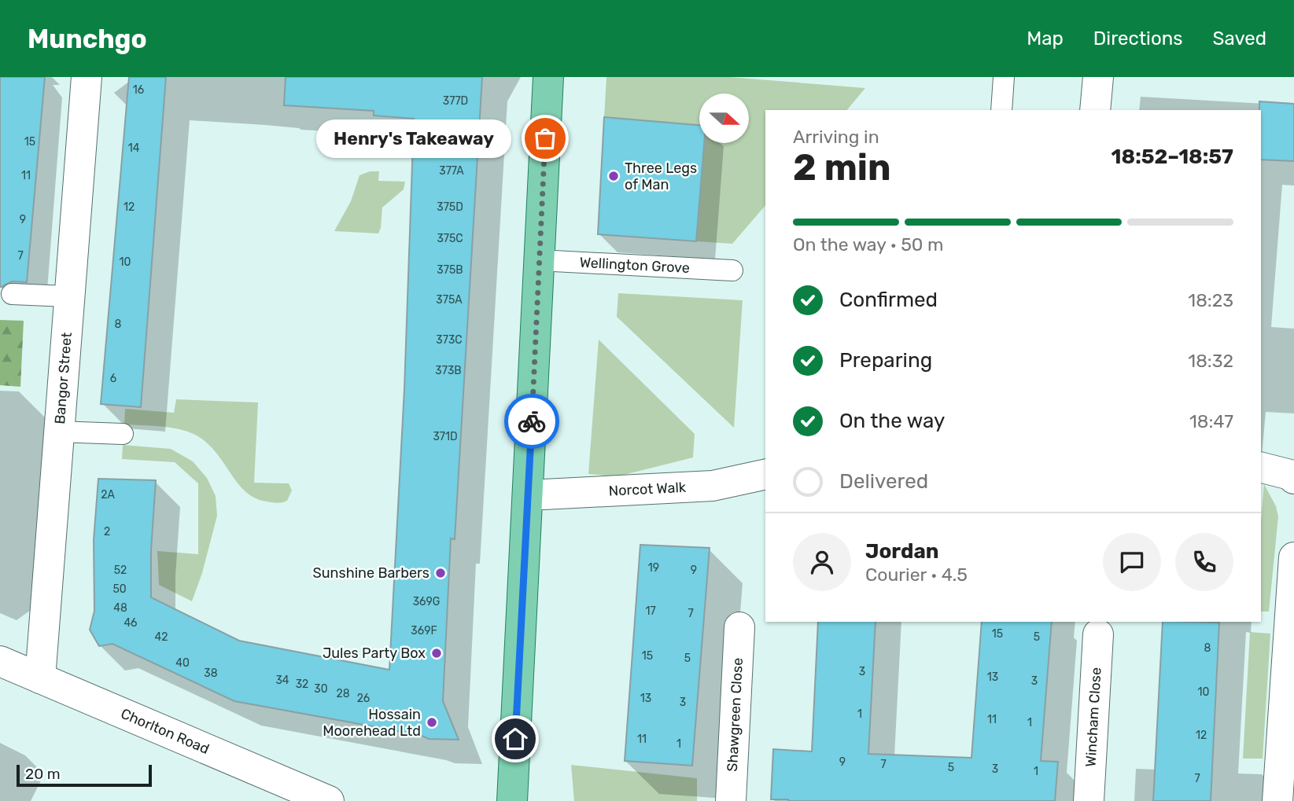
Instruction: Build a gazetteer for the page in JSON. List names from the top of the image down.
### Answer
{
  "streets": {
    "street": [
      "Bangor Street",
      "Norcot Walk",
      "Shawgreen Close",
      "Wincham Close",
      "Chorlton Road"
    ],
    "lane": ["Wellington Grove"]
  },
  "crossings": [
    ["Bangor Street", "Chorlton Road"]
  ],
  "places": [
    "Henry's Takeaway",
    "Three Legs of Man",
    "Sunshine Barbers",
    "Jules Party Box",
    "Hossain Moorehead Ltd"
  ],
  "house_numbers": [
    "16",
    "377D",
    "15",
    "14",
    "377A",
    "11",
    "12",
    "375D",
    "9",
    "375C",
    "7",
    "10",
    "375B",
    "375A",
    "8",
    "373C",
    "373B",
    "6",
    "371D",
    "2A",
    "2",
    "19",
    "52",
    "9",
    "50",
    "369G",
    "48",
    "17",
    "7",
    "46",
    "369F",
    "15",
    "42",
    "5",
    "8",
    "15",
    "5",
    "40",
    "3",
    "38",
    "13",
    "34",
    "3",
    "32",
    "30",
    "10",
    "28",
    "26",
    "13",
    "3",
    "1",
    "11",
    "1",
    "12",
    "11",
    "1",
    "9",
    "7",
    "5",
    "3",
    "1",
    "7"
  ],
  "scale_bar": "20 m",
  "north": "right",
  "page": {
    "header": "Munchgo",
    "nav": ["Map", "Directions", "Saved"],
    "heading": ["2 min", "Arriving in", "18:52–18:57"],
    "panel": ["Jordan", "Courier · 4.5"],
    "bubble": "Henry's Takeaway",
    "bar": "On the way · 50 m",
    "list": [
      ["Confirmed", "18:23"],
      ["Preparing", "18:32"],
      ["On the way", "18:47"],
      "Delivered"
    ],
    "scale": "20 m"
  }
}
